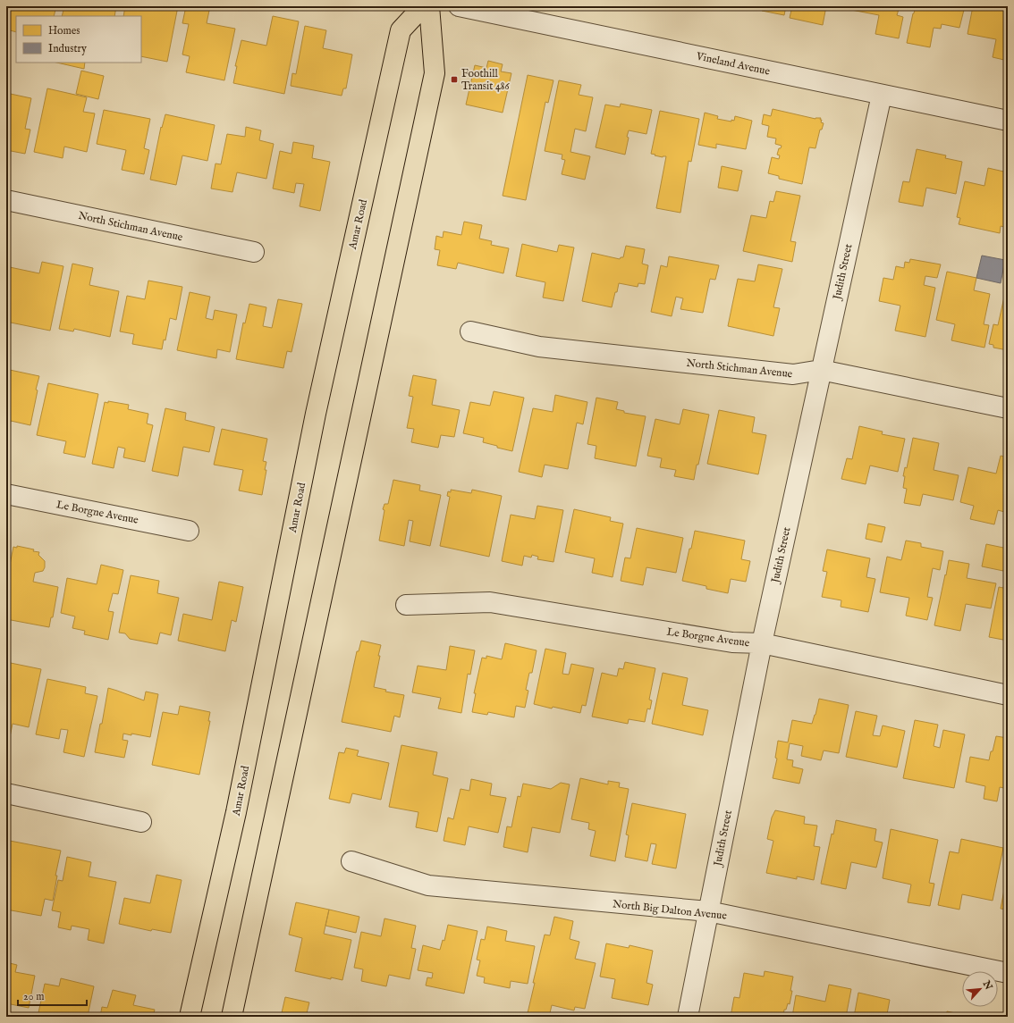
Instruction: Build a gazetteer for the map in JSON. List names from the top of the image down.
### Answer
{
  "streets": {
    "main road": ["Amar Road"],
    "street": [
      "Vineland Avenue",
      "North Stichman Avenue",
      "Judith Street",
      "Le Borgne Avenue",
      "North Big Dalton Avenue"
    ]
  },
  "crossings": [
    ["Vineland Avenue", "Judith Street"],
    ["North Stichman Avenue", "Judith Street"],
    ["Judith Street", "Le Borgne Avenue"],
    ["Judith Street", "North Big Dalton Avenue"]
  ],
  "places": {
    "transit": ["Foothill Transit 486"]
  },
  "legend": ["Homes", "Industry"],
  "scale_bar": "20 m",
  "north": "top right"
}
